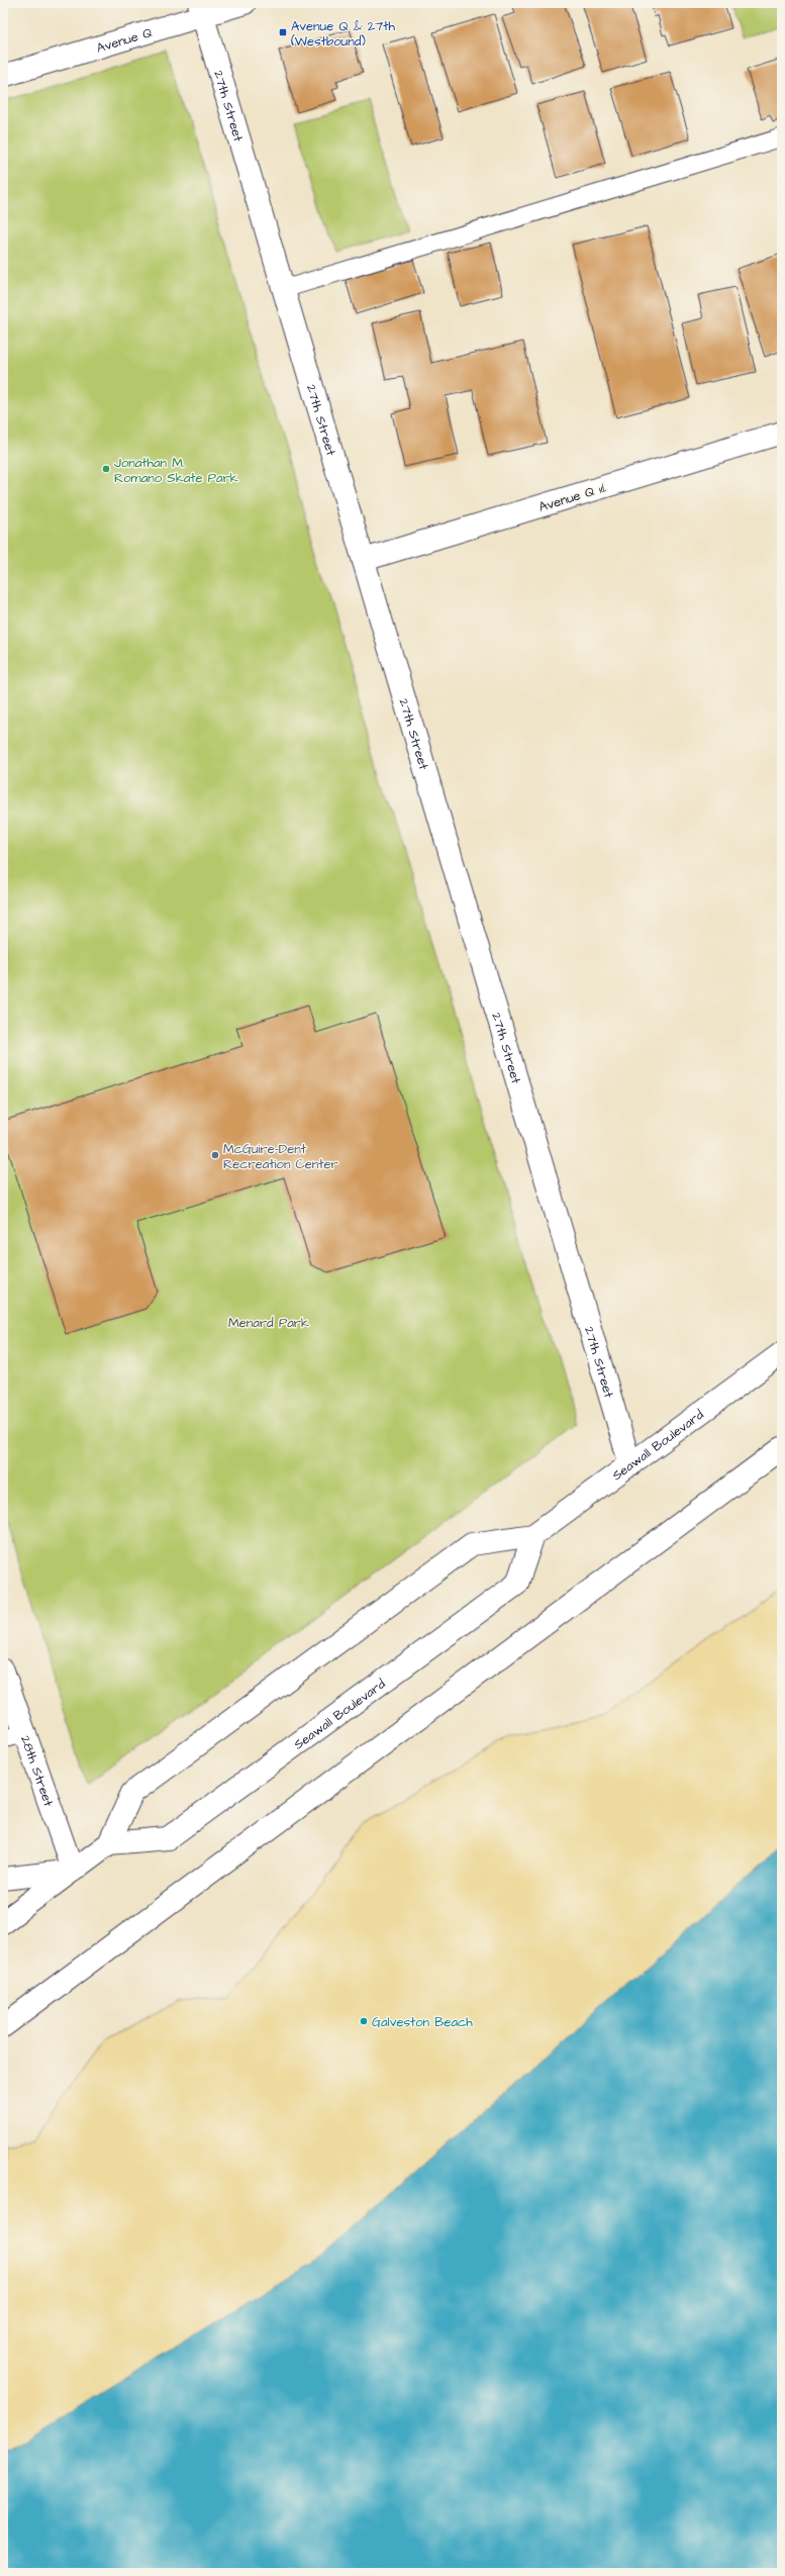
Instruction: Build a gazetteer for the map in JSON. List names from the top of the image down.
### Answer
{
  "streets": {
    "street": [
      "Avenue Q",
      "27th Street",
      "Avenue Q ½",
      "Seawall Boulevard",
      "28th Street"
    ]
  },
  "crossings": [
    ["Avenue Q", "27th Street"],
    ["27th Street", "Avenue Q ½"],
    ["27th Street", "Seawall Boulevard"],
    ["Seawall Boulevard", "28th Street"]
  ],
  "parks": ["Menard Park"],
  "places": {
    "transit": ["Avenue Q & 27th (Westbound)"],
    "other": ["Jonathan M. Romano Skate Park", "McGuire-Dent Recreation Center", "Galveston Beach"]
  }
}
